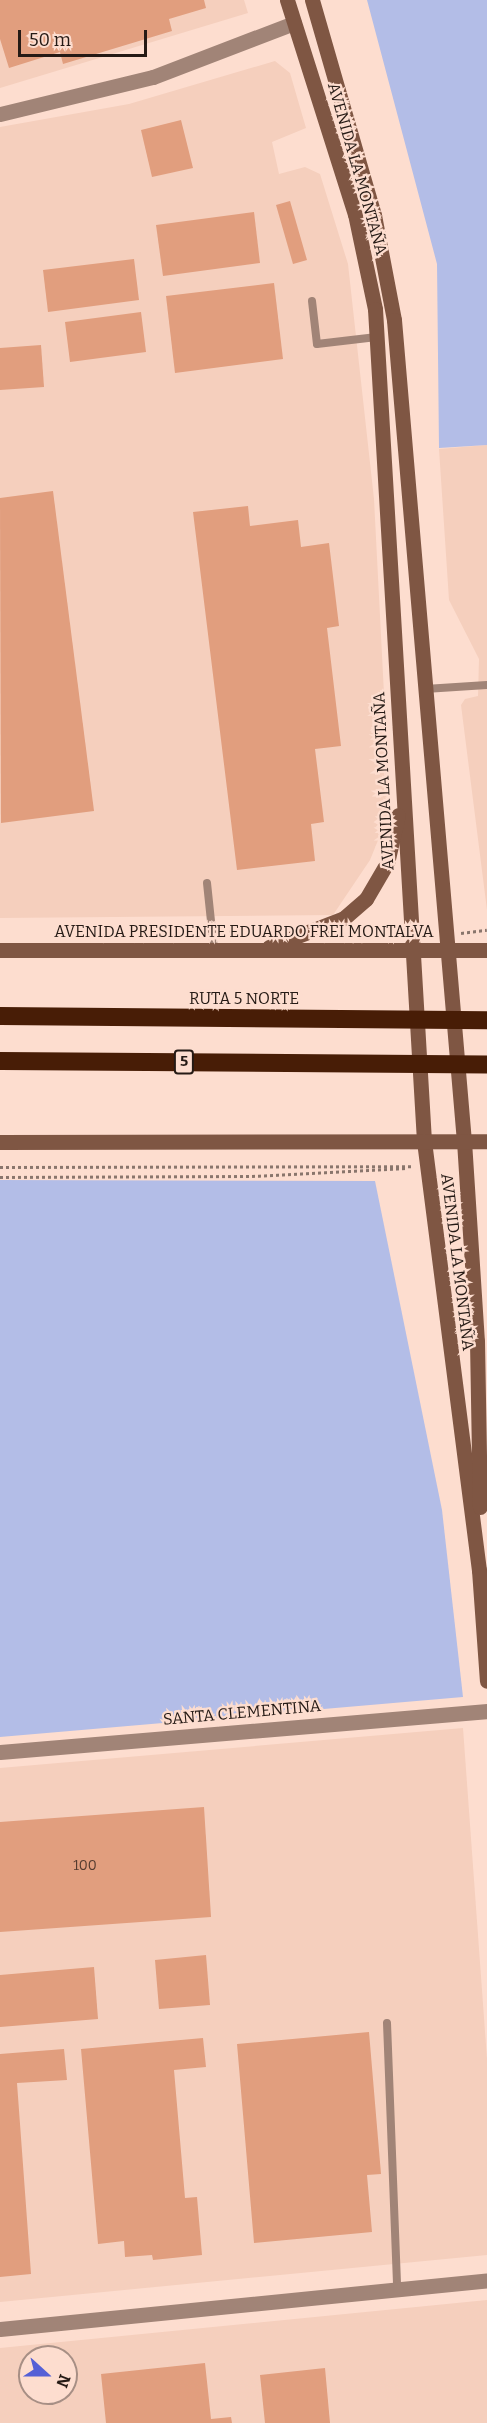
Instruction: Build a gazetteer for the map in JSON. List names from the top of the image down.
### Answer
{
  "streets": {
    "highway": ["RUTA 5 NORTE", "5"],
    "main road": ["AVENIDA LA MONTAÑA", "AVENIDA PRESIDENTE EDUARDO FREI MONTALVA"],
    "street": ["SANTA CLEMENTINA"]
  },
  "crossings": [
    ["AVENIDA LA MONTAÑA", "AVENIDA PRESIDENTE EDUARDO FREI MONTALVA"]
  ],
  "house_numbers": ["100"],
  "scale_bar": "50 m",
  "north": "right"
}
